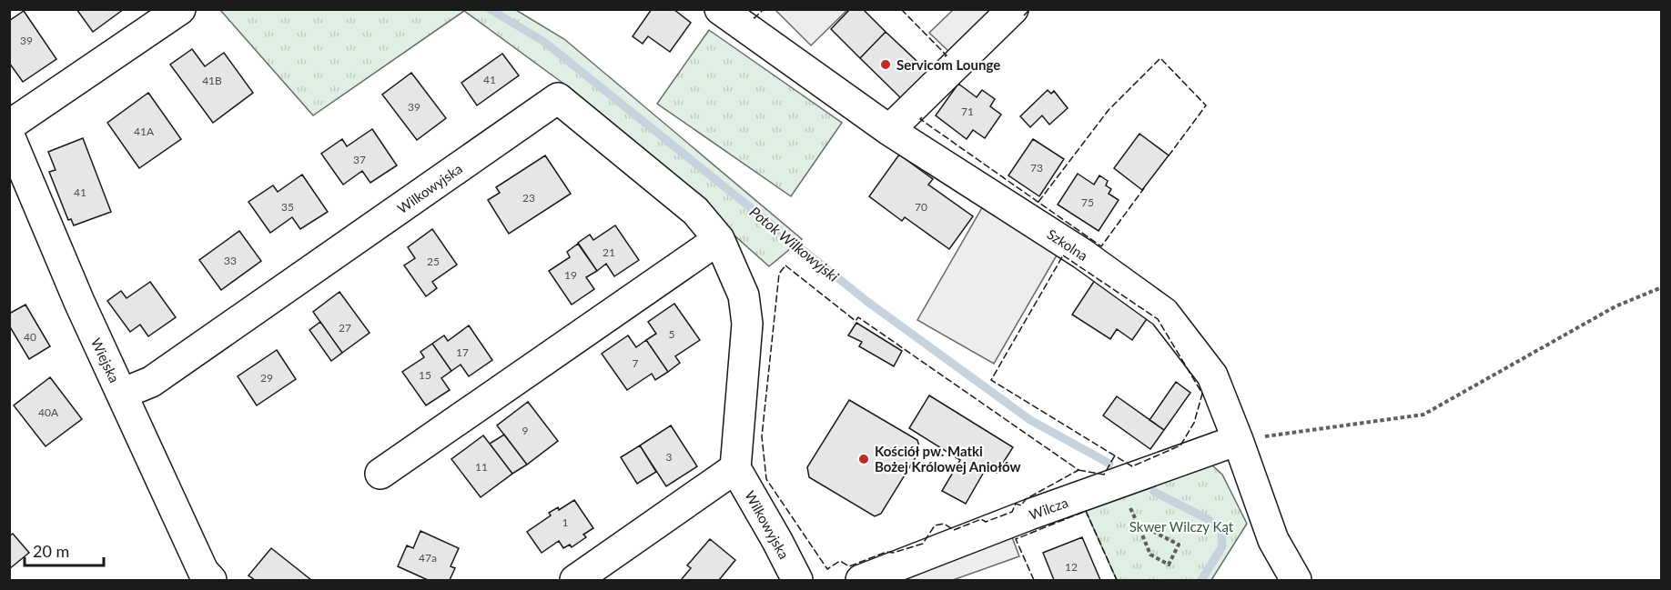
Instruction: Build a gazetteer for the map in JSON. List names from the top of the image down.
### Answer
{
  "streets": {
    "street": [
      "Wilkowyjska",
      "Szkolna",
      "Wiejska",
      "Wilcza"
    ]
  },
  "crossings": [
    ["Wilkowyjska", "Wiejska"],
    ["Szkolna", "Wilcza"]
  ],
  "water": ["Potok Wilkowyjski"],
  "parks": ["Skwer Wilczy Kąt"],
  "places": ["Servicom Lounge", "Kościół pw. Matki Bożej Królowej Aniołów"],
  "house_numbers": [
    "39",
    "41",
    "41B",
    "39",
    "71",
    "41A",
    "37",
    "73",
    "41",
    "23",
    "75",
    "35",
    "70",
    "21",
    "33",
    "25",
    "19",
    "27",
    "5",
    "40",
    "17",
    "7",
    "15",
    "29",
    "40A",
    "9",
    "3",
    "11",
    "1",
    "47a",
    "12"
  ],
  "scale_bar": "20 m"
}
